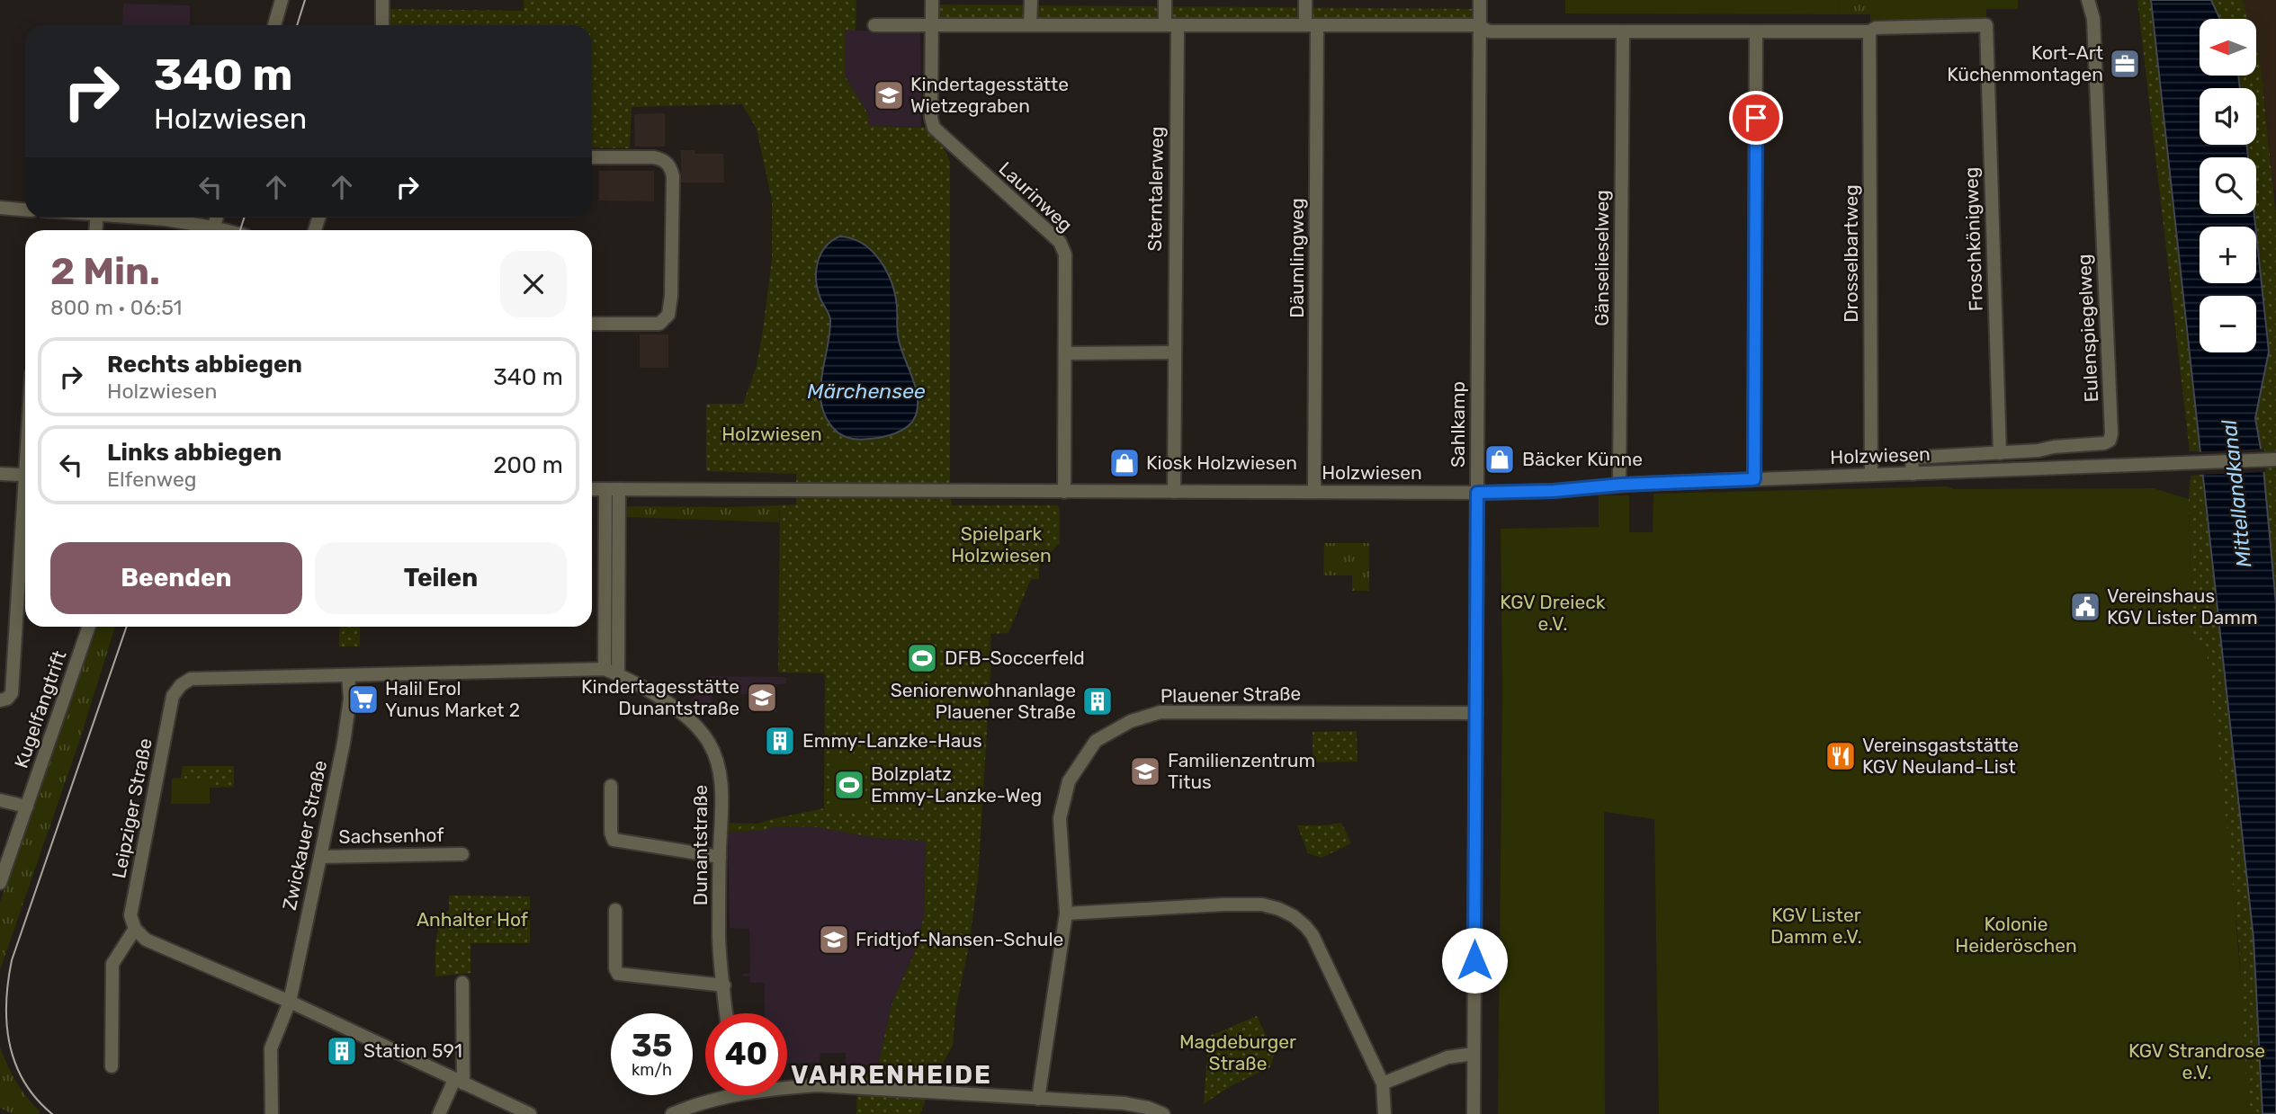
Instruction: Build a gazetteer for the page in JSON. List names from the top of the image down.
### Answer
{
  "streets": {
    "street": [
      "Sterntalerweg",
      "Laurinweg",
      "Froschkönigweg",
      "Drosselbartweg",
      "Däumlingweg",
      "Gänselieselweg",
      "Eulenspiegelweg",
      "Sahlkamp",
      "Holzwiesen",
      "Plauener Straße",
      "Kugelfangtrift",
      "Leipziger Straße",
      "Zwickauer Straße",
      "Sachsenhof",
      "Dunantstraße"
    ]
  },
  "crossings": [
    ["Sterntalerweg", "Holzwiesen"],
    ["Laurinweg", "Holzwiesen"],
    ["Froschkönigweg", "Drosselbartweg"],
    ["Froschkönigweg", "Eulenspiegelweg"],
    ["Drosselbartweg", "Holzwiesen"],
    ["Däumlingweg", "Holzwiesen"],
    ["Gänselieselweg", "Holzwiesen"],
    ["Eulenspiegelweg", "Holzwiesen"],
    ["Sahlkamp", "Holzwiesen"],
    ["Sahlkamp", "Plauener Straße"],
    ["Leipziger Straße", "Zwickauer Straße"],
    ["Leipziger Straße", "Dunantstraße"],
    ["Zwickauer Straße", "Sachsenhof"]
  ],
  "districts": ["VAHRENHEIDE"],
  "water": ["Märchensee", "Mittellandkanal"],
  "parks": [
    "Holzwiesen",
    "Spielpark Holzwiesen",
    "KGV Dreieck e.V.",
    "KGV Lister Damm e.V.",
    "Anhalter Hof",
    "Kolonie Heideröschen",
    "Magdeburger Straße",
    "KGV Strandrose e.V."
  ],
  "places": {
    "office": ["Kort-Art Küchenmontagen"],
    "school or university": [
      "Kindertagesstätte Wietzegraben",
      "Kindertagesstätte Dunantstraße",
      "Familienzentrum Titus",
      "Fridtjof-Nansen-Schule"
    ],
    "shop": ["Bäcker Künne", "Kiosk Holzwiesen"],
    "public building": ["Vereinshaus KGV Lister Damm"],
    "sports": ["DFB-Soccerfeld", "Bolzplatz Emmy-Lanzke-Weg"],
    "supermarket": ["Halil Erol Yunus Market 2"],
    "building": ["Seniorenwohnanlage Plauener Straße", "Emmy-Lanzke-Haus", "Station 591"],
    "restaurant": ["Vereinsgaststätte KGV Neuland-List"]
  },
  "north": "left",
  "page": {
    "map_buttons": ["+", "−"],
    "turn": ["340 m", "Holzwiesen"],
    "heading": ["2 Min.", "800 m · 06:51"],
    "list": [
      {
        "name": "Rechts abbiegen",
        "note": "Holzwiesen",
        "value": "340 m"
      },
      {
        "name": "Links abbiegen",
        "note": "Elfenweg",
        "value": "200 m"
      }
    ],
    "buttons": ["Beenden", "Teilen"],
    "speed": "35 km/h",
    "limit": "40"
  }
}
